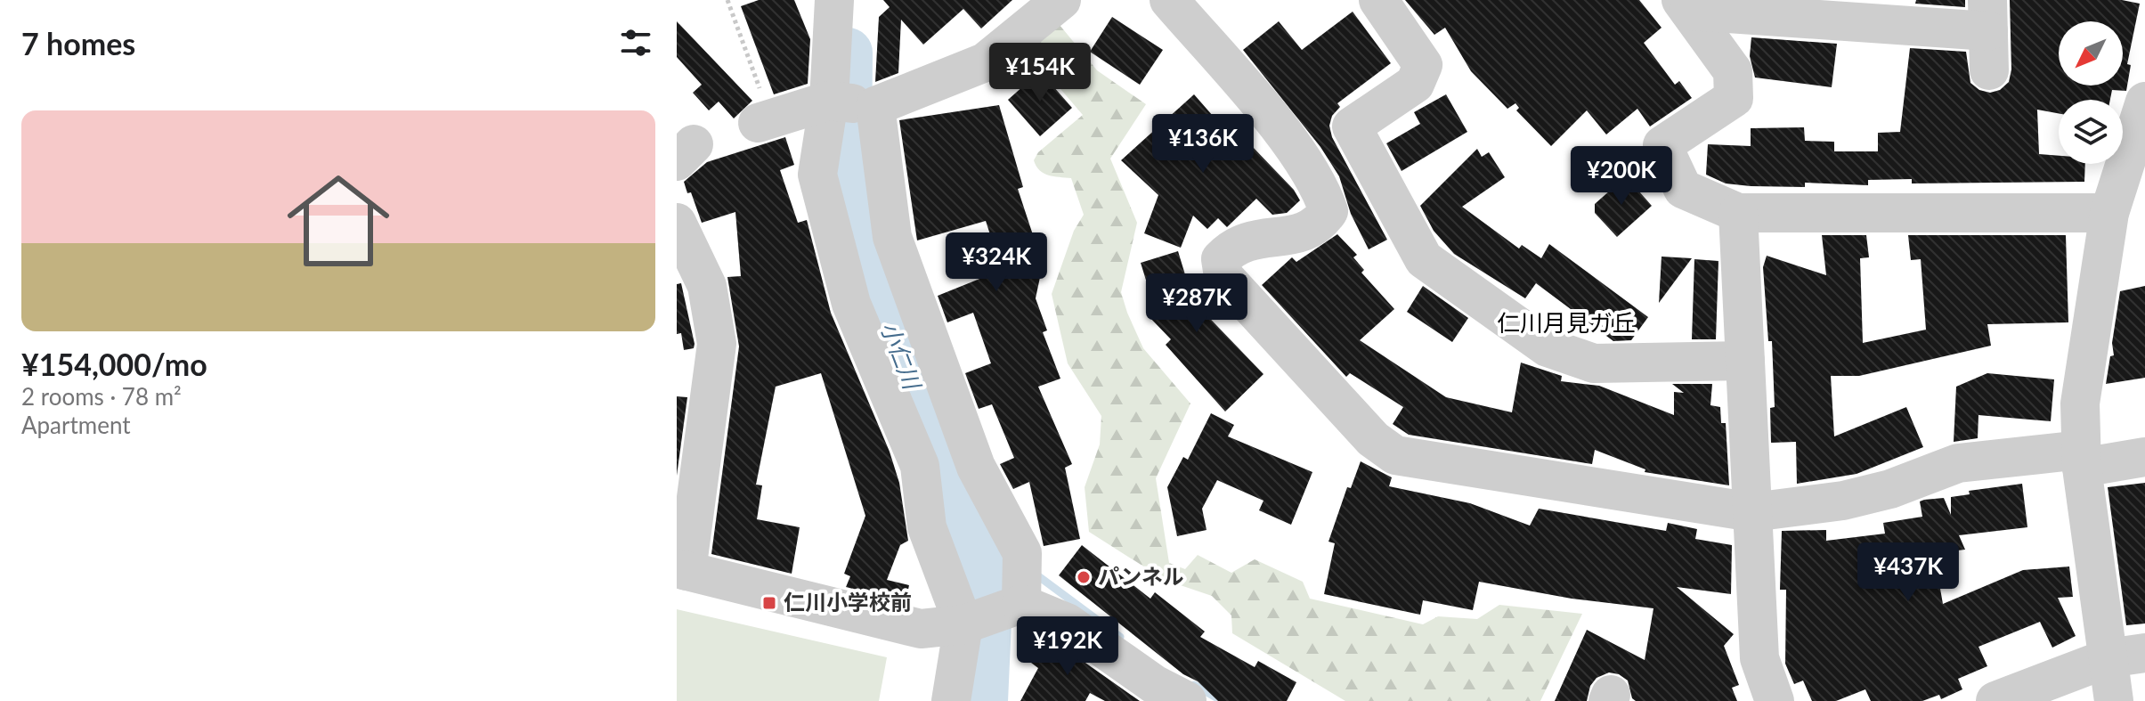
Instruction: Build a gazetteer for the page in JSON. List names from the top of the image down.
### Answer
{
  "districts": ["仁川月見ガ丘"],
  "water": ["小仁川"],
  "places": {
    "other": ["パンネル"],
    "transit": ["仁川小学校前"]
  },
  "north": "bottom left",
  "page": {
    "heading": "7 homes",
    "price": [
      "¥154K",
      "¥136K",
      "¥200K",
      "¥324K",
      "¥287K",
      "¥437K",
      "¥192K"
    ],
    "list": [
      {
        "name": "¥154,000/mo",
        "note": "2 rooms · 78 m² · Apartment"
      }
    ]
  }
}
